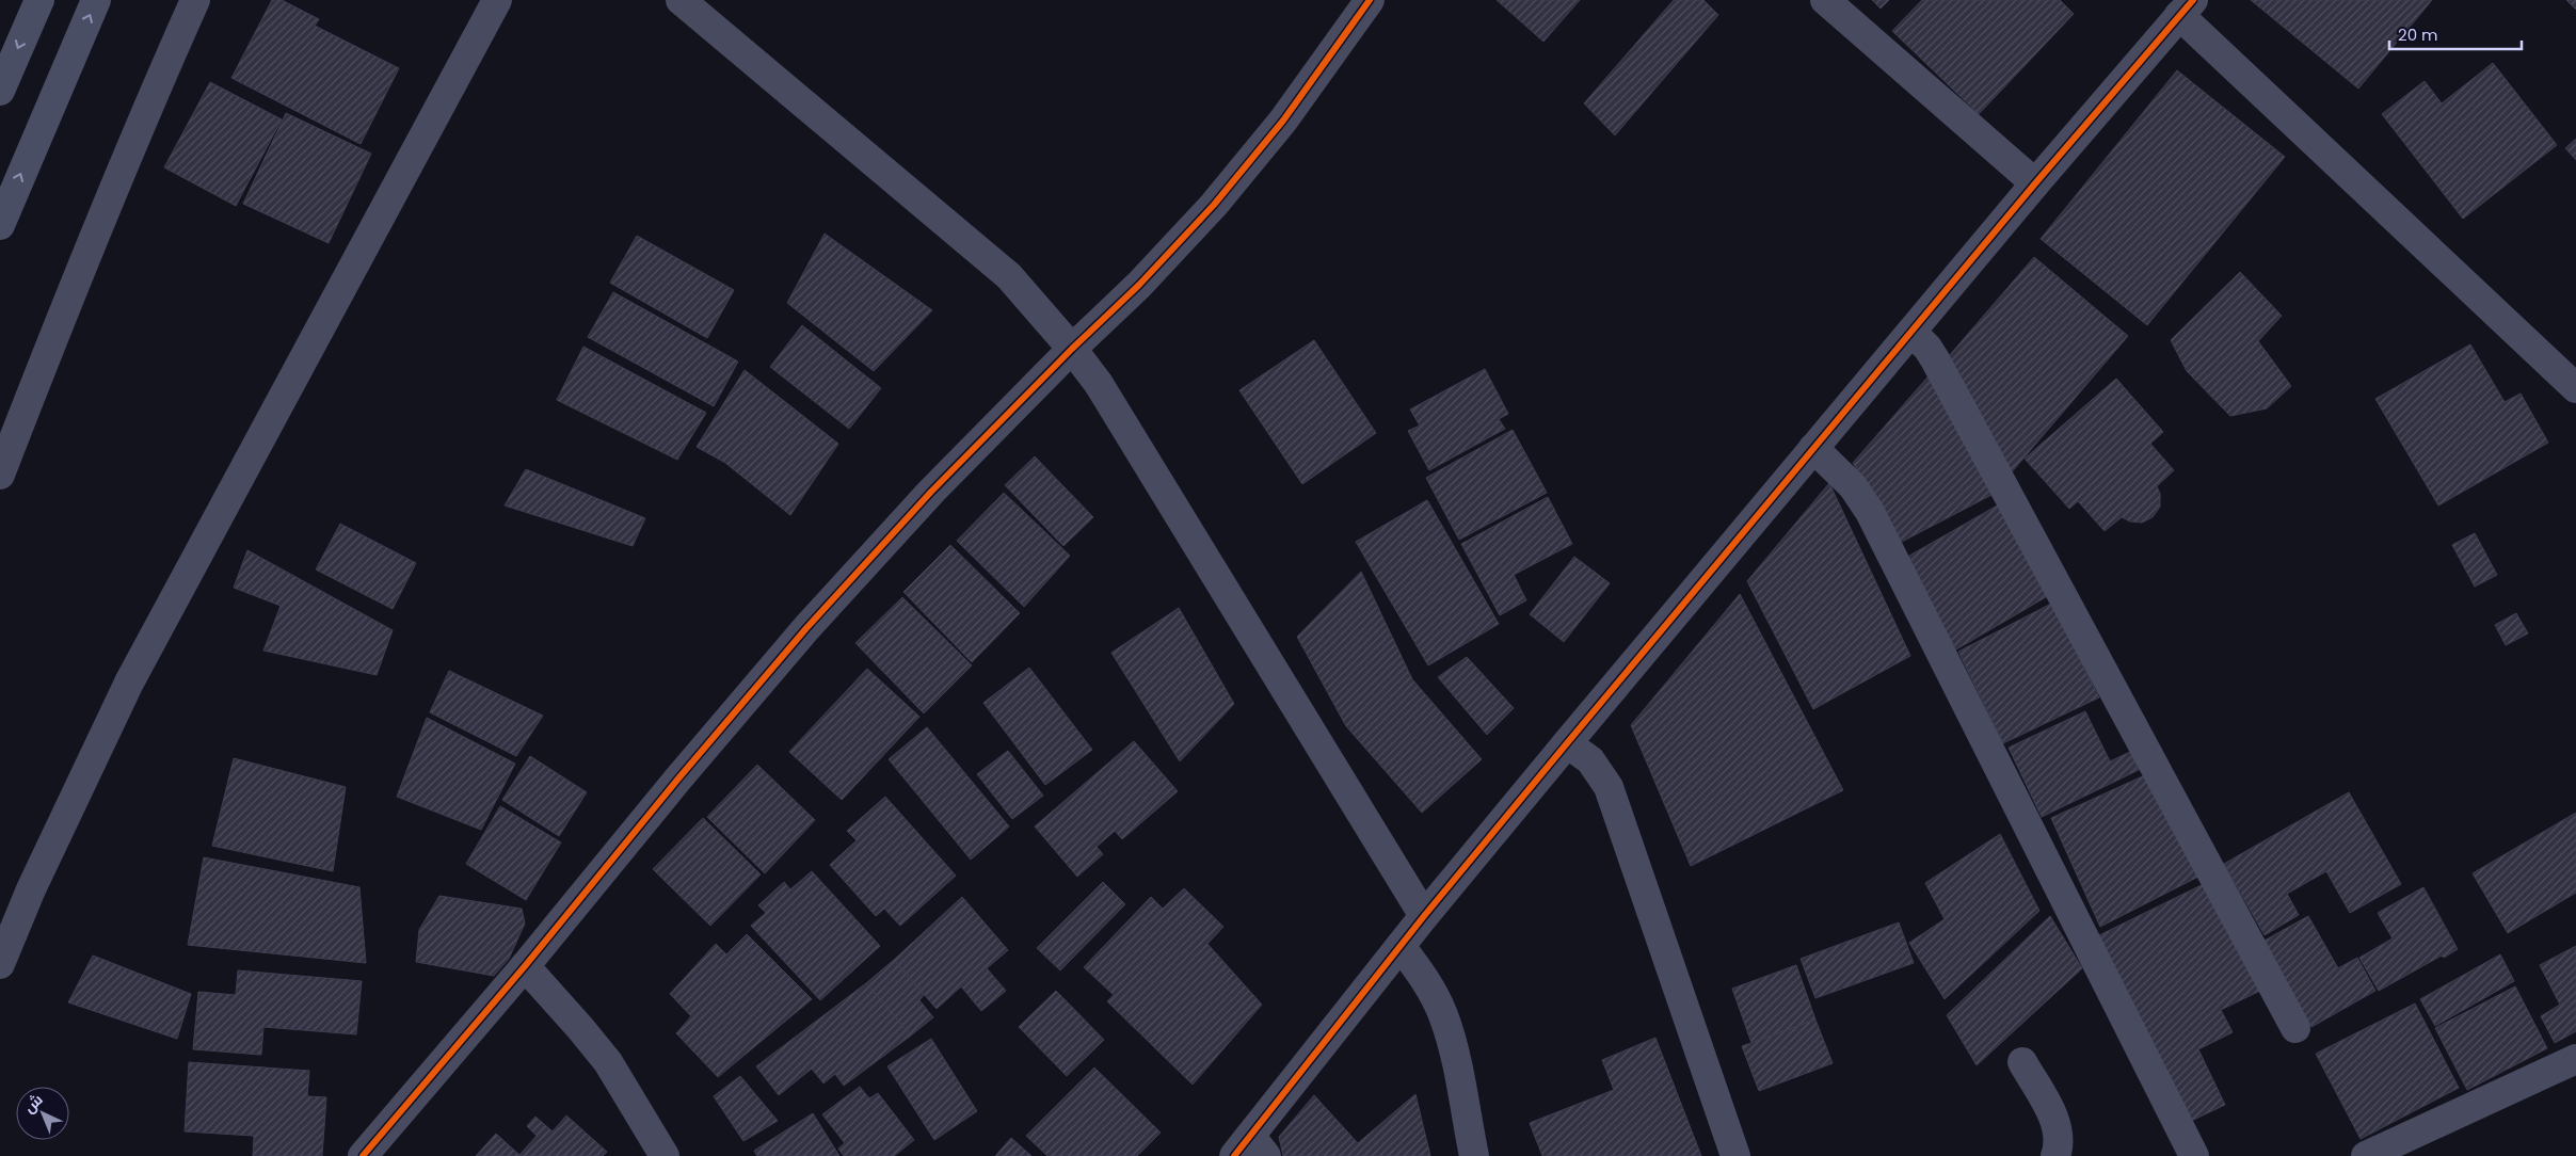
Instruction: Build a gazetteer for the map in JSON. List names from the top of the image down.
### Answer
{
  "scale_bar": "20 m",
  "north": "top left"
}
